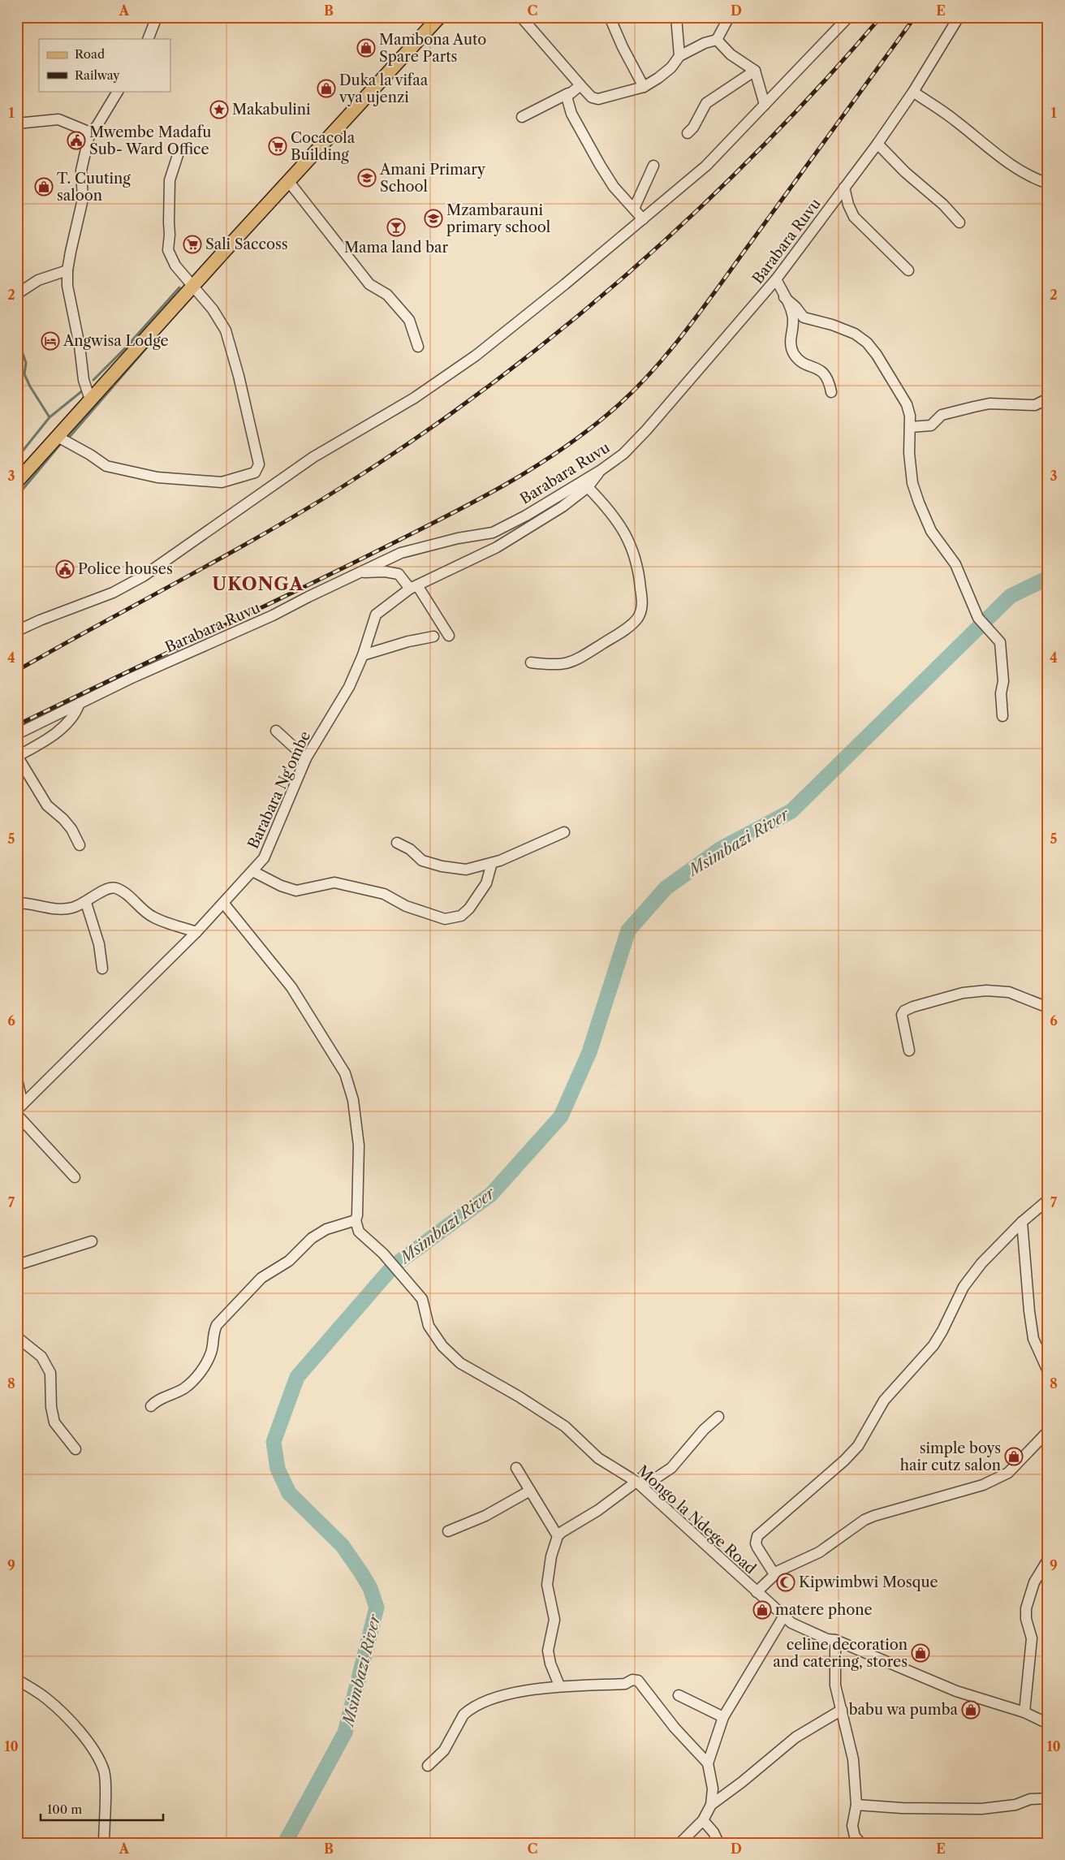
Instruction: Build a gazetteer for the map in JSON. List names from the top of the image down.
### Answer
{
  "streets": {
    "street": ["Barabara Ruvu", "Barabara Ng'ombe", "Mongo la Ndege Road"]
  },
  "crossings": [
    ["Barabara Ruvu", "Barabara Ng'ombe"]
  ],
  "districts": ["UKONGA"],
  "water": ["Msimbazi River"],
  "places": {
    "shop": [
      "Mambona Auto Spare Parts",
      "Duka la vifaa vya ujenzi",
      "T. Cuuting saloon",
      "simple boys hair cutz salon",
      "matere phone",
      "celine decoration and catering, stores",
      "babu wa pumba"
    ],
    "place": ["Makabulini"],
    "public building": ["Mwembe Madafu Sub- Ward Office", "Police houses"],
    "supermarket": ["Cocacola Building", "Sali Saccoss"],
    "school or university": ["Amani Primary School", "Mzambarauni primary school"],
    "bar": ["Mama land bar"],
    "hotel": ["Angwisa Lodge"],
    "mosque": ["Kipwimbwi Mosque"]
  },
  "legend": ["Road", "Railway"],
  "scale_bar": "100 m",
  "grid": {
    "columns": [
      "A",
      "B",
      "C",
      "D",
      "E"
    ],
    "rows": [
      "1",
      "2",
      "3",
      "4",
      "5",
      "6",
      "7",
      "8",
      "9",
      "10"
    ]
  }
}
